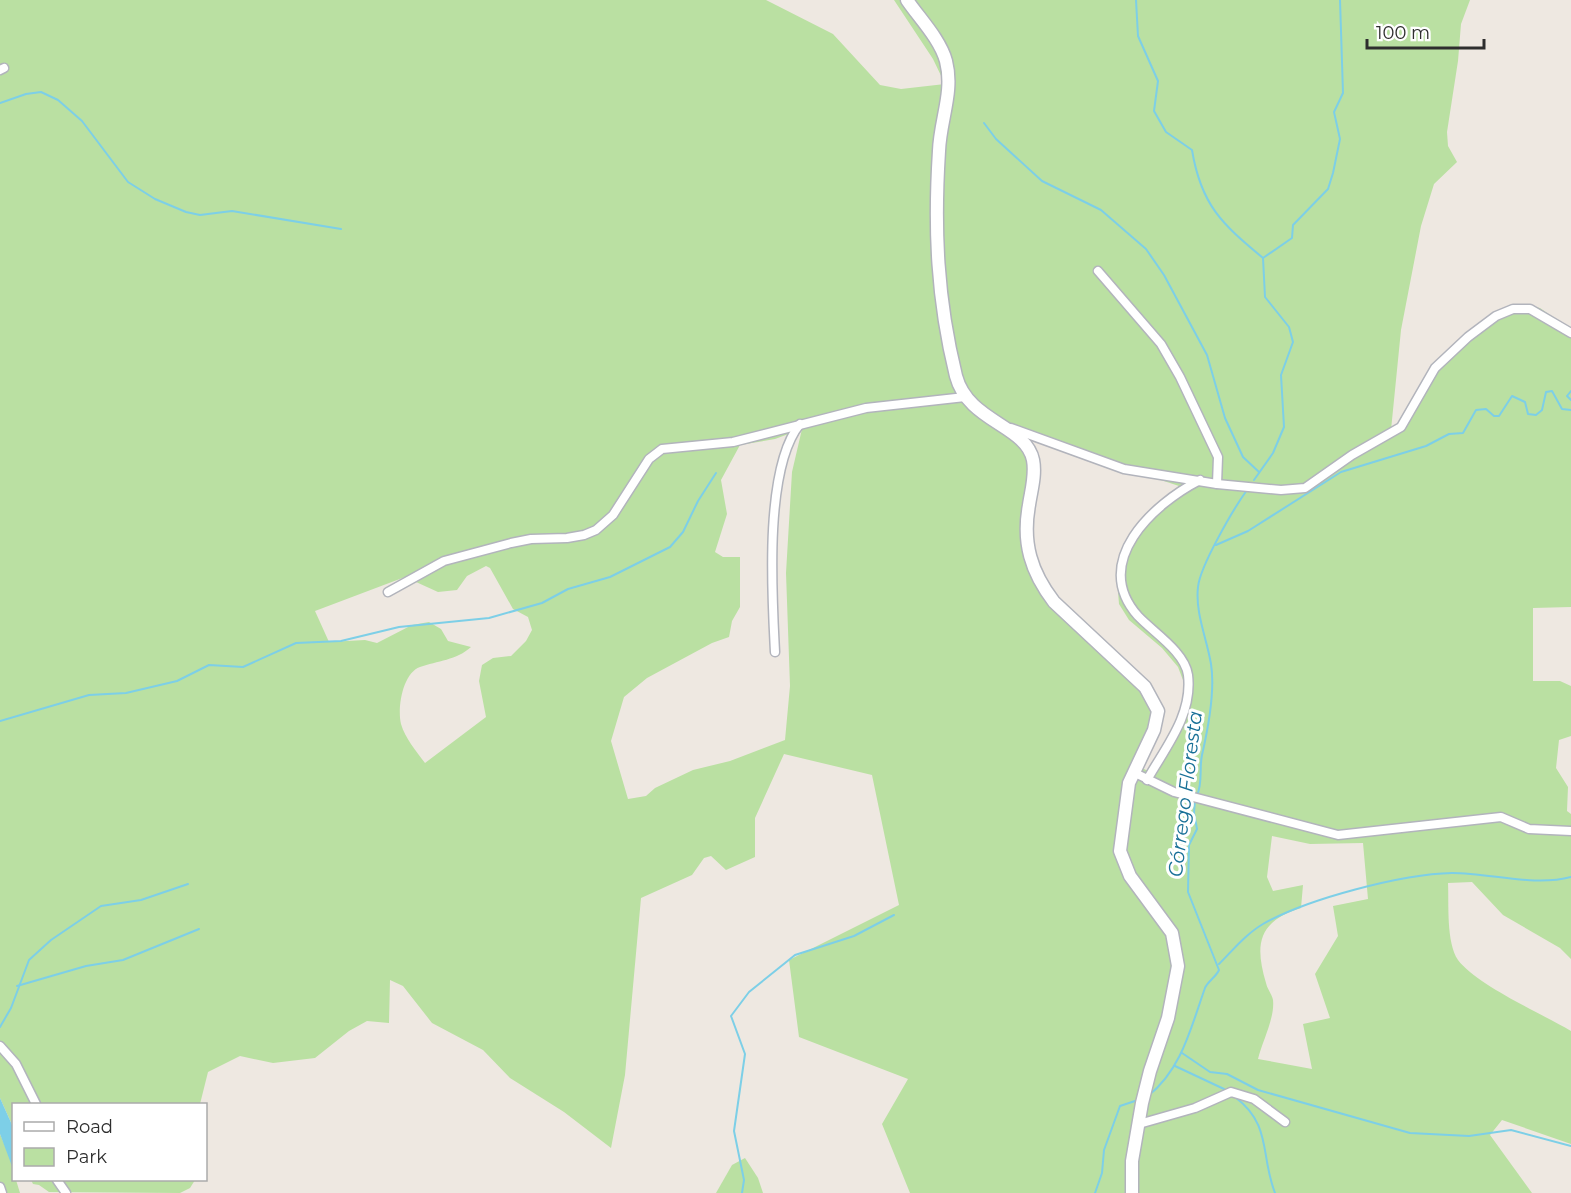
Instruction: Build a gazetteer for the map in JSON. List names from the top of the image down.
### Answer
{
  "water": ["Córrego Floresta"],
  "legend": ["Road", "Park"],
  "scale_bar": "100 m"
}
